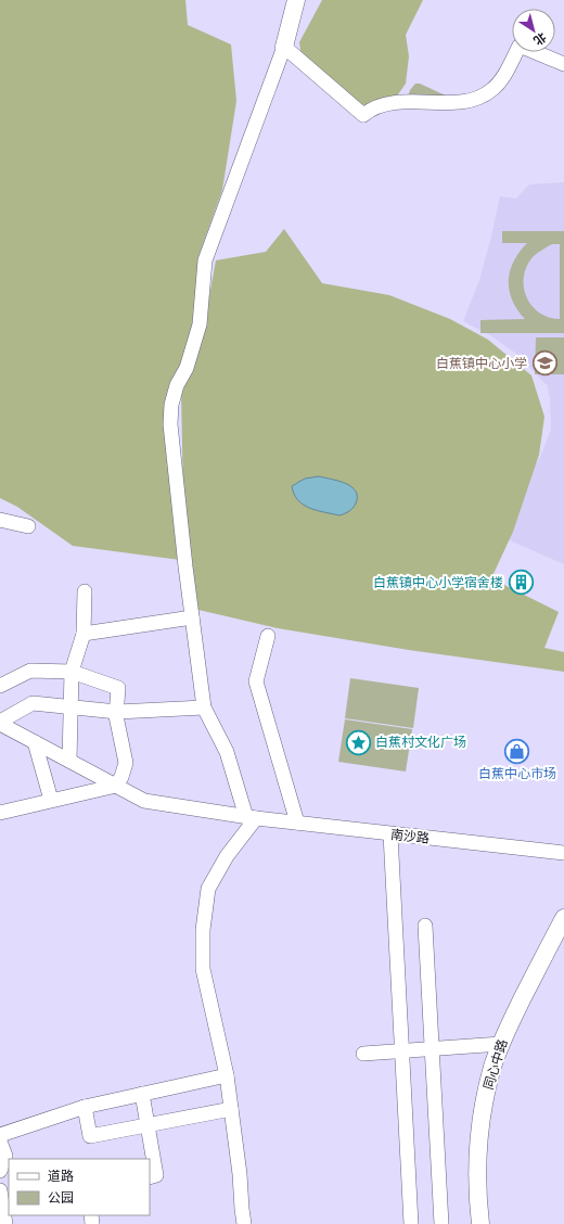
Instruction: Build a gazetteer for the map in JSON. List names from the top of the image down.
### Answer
{
  "streets": {
    "street": ["南沙路", "同心中路"]
  },
  "places": {
    "school or university": ["白蕉镇中心小学"],
    "building": ["白蕉镇中心小学宿舍楼"],
    "place": ["白蕉村文化广场"],
    "shop": ["白蕉中心市场"]
  },
  "legend": ["道路", "公园"],
  "north": "bottom right"
}
